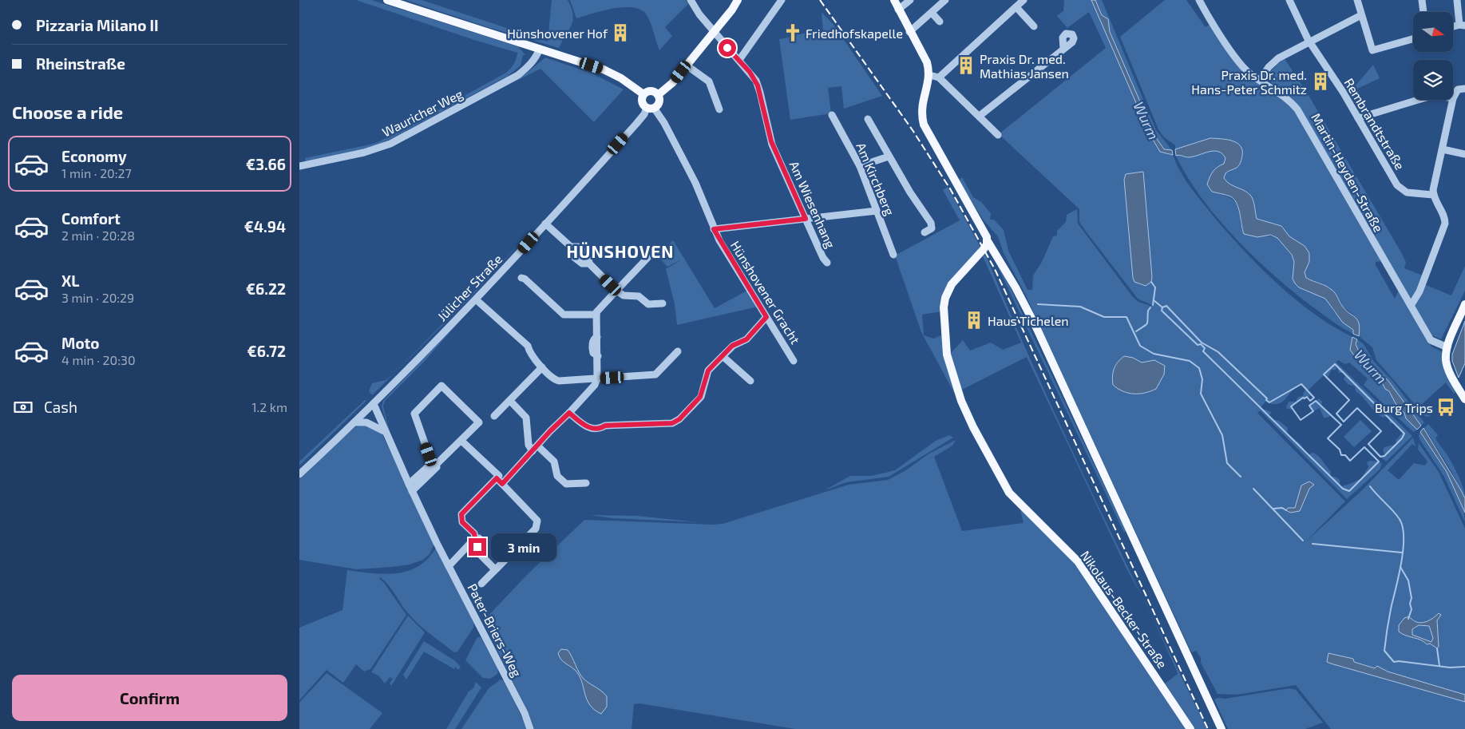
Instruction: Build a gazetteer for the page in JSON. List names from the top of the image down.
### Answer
{
  "streets": {
    "main road": ["Nikolaus-Becker-Straße"],
    "street": [
      "Wauricher Weg",
      "Rembrandtstraße",
      "Martin-Heyden-Straße",
      "Am Kirchberg",
      "Am Wiesenhang",
      "Jülicher Straße",
      "Hünshovener Gracht",
      "Pater-Briers-Weg"
    ]
  },
  "crossings": [
    ["Jülicher Straße", "Hünshovener Gracht"],
    ["Jülicher Straße", "Pater-Briers-Weg"]
  ],
  "districts": ["HÜNSHOVEN"],
  "water": ["Wurm"],
  "places": {
    "building": [
      "Hünshovener Hof",
      "Praxis Dr. med. Mathias Jansen",
      "Praxis Dr. med. Hans-Peter Schmitz",
      "Haus Tichelen"
    ],
    "church": ["Friedhofskapelle"],
    "bus stop": ["Burg Trips"]
  },
  "north": "right",
  "page": {
    "banner": ["Pizzaria Milano II", "Rheinstraße"],
    "heading": "Choose a ride",
    "list": [
      {
        "name": "Economy",
        "note": "1 min · 20:27",
        "value": "€3.66"
      },
      {
        "name": "Comfort",
        "note": "2 min · 20:28",
        "value": "€4.94"
      },
      {
        "name": "XL",
        "note": "3 min · 20:29",
        "value": "€6.22"
      },
      {
        "name": "Moto",
        "note": "4 min · 20:30",
        "value": "€6.72"
      }
    ],
    "pay": ["Cash", "1.2 km"],
    "bubble": "3 min",
    "buttons": "Confirm"
  }
}
